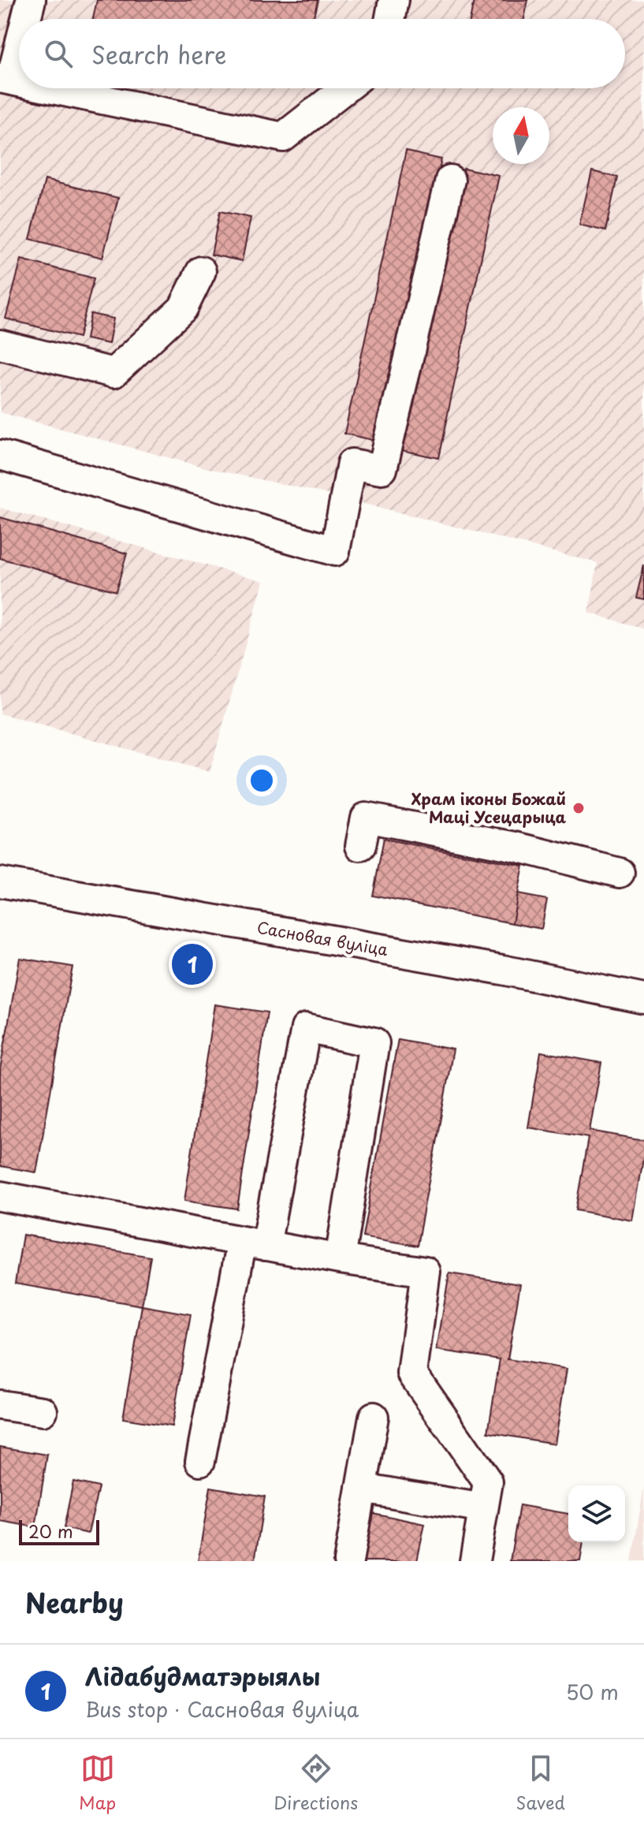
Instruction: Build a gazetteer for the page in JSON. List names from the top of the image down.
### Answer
{
  "streets": {
    "street": ["Сасновая вуліца"]
  },
  "places": ["Храм іконы Божай Маці Усецарыца"],
  "scale_bar": "20 m",
  "north": "top",
  "page": {
    "search": "Search here",
    "pins": "1",
    "scale": "20 m",
    "heading": "Nearby",
    "list": [
      {
        "mark": "1",
        "name": "Лідабудматэрыялы",
        "note": "Bus stop · Сасновая вуліца",
        "value": "50 m"
      }
    ],
    "nav": ["Map", "Directions", "Saved"]
  }
}
